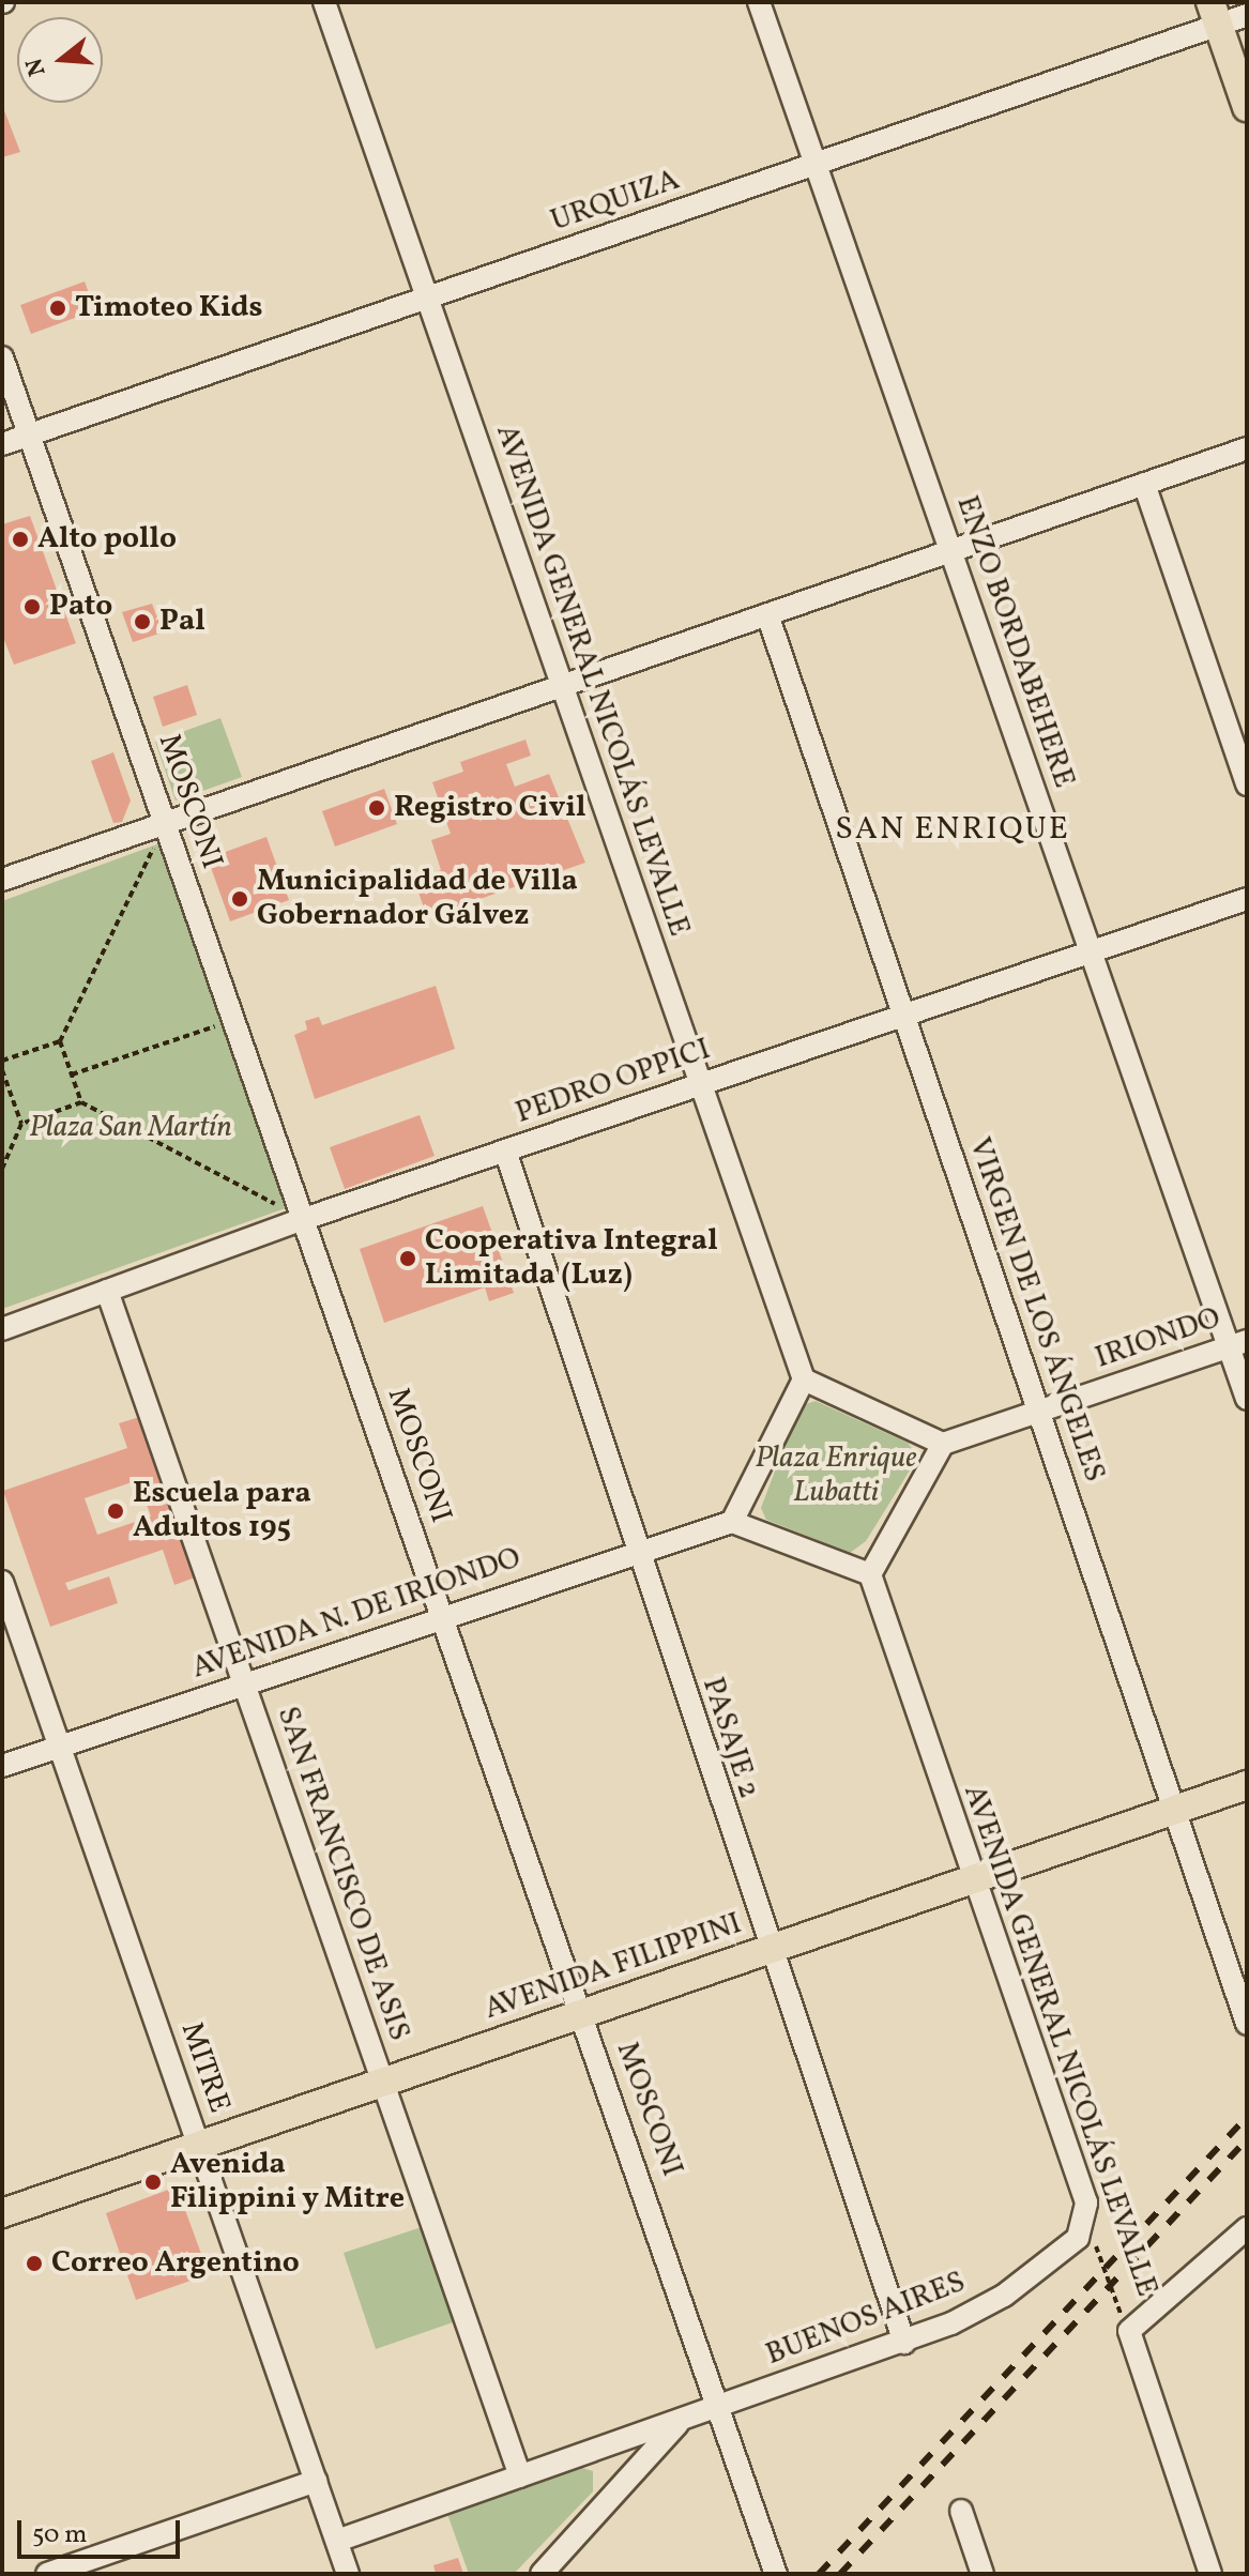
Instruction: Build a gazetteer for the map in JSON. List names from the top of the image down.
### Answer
{
  "streets": {
    "main road": ["AVENIDA FILIPPINI"],
    "street": [
      "URQUIZA",
      "ENZO BORDABEHERE",
      "AVENIDA GENERAL NICOLÁS LEVALLE",
      "MOSCONI",
      "PEDRO OPPICI",
      "VIRGEN DE LOS ÁNGELES",
      "IRIONDO",
      "AVENIDA N. DE IRIONDO",
      "PASAJE 2",
      "SAN FRANCISCO DE ASIS",
      "MITRE",
      "BUENOS AIRES"
    ]
  },
  "crossings": [
    ["URQUIZA", "ENZO BORDABEHERE"],
    ["URQUIZA", "AVENIDA GENERAL NICOLÁS LEVALLE"],
    ["URQUIZA", "MOSCONI"],
    ["ENZO BORDABEHERE", "PEDRO OPPICI"],
    ["ENZO BORDABEHERE", "IRIONDO"],
    ["AVENIDA GENERAL NICOLÁS LEVALLE", "PEDRO OPPICI"],
    ["AVENIDA GENERAL NICOLÁS LEVALLE", "AVENIDA FILIPPINI"],
    ["AVENIDA GENERAL NICOLÁS LEVALLE", "BUENOS AIRES"],
    ["MOSCONI", "PEDRO OPPICI"],
    ["MOSCONI", "AVENIDA N. DE IRIONDO"],
    ["MOSCONI", "AVENIDA FILIPPINI"],
    ["MOSCONI", "BUENOS AIRES"],
    ["PEDRO OPPICI", "VIRGEN DE LOS ÁNGELES"],
    ["PEDRO OPPICI", "PASAJE 2"],
    ["PEDRO OPPICI", "SAN FRANCISCO DE ASIS"],
    ["VIRGEN DE LOS ÁNGELES", "IRIONDO"],
    ["VIRGEN DE LOS ÁNGELES", "AVENIDA FILIPPINI"],
    ["AVENIDA N. DE IRIONDO", "PASAJE 2"],
    ["AVENIDA N. DE IRIONDO", "SAN FRANCISCO DE ASIS"],
    ["AVENIDA N. DE IRIONDO", "MITRE"],
    ["PASAJE 2", "AVENIDA FILIPPINI"],
    ["PASAJE 2", "BUENOS AIRES"],
    ["SAN FRANCISCO DE ASIS", "AVENIDA FILIPPINI"],
    ["AVENIDA FILIPPINI", "MITRE"]
  ],
  "districts": ["SAN ENRIQUE"],
  "parks": ["Plaza San Martín", "Plaza Enrique Lubatti"],
  "places": [
    "Timoteo Kids",
    "Alto pollo",
    "Pato",
    "Pal",
    "Registro Civil",
    "Municipalidad de Villa Gobernador Gálvez",
    "Cooperativa Integral Limitada (Luz)",
    "Escuela para Adultos 195",
    "Avenida Filippini y Mitre",
    "Correo Argentino"
  ],
  "scale_bar": "50 m",
  "north": "left"
}
